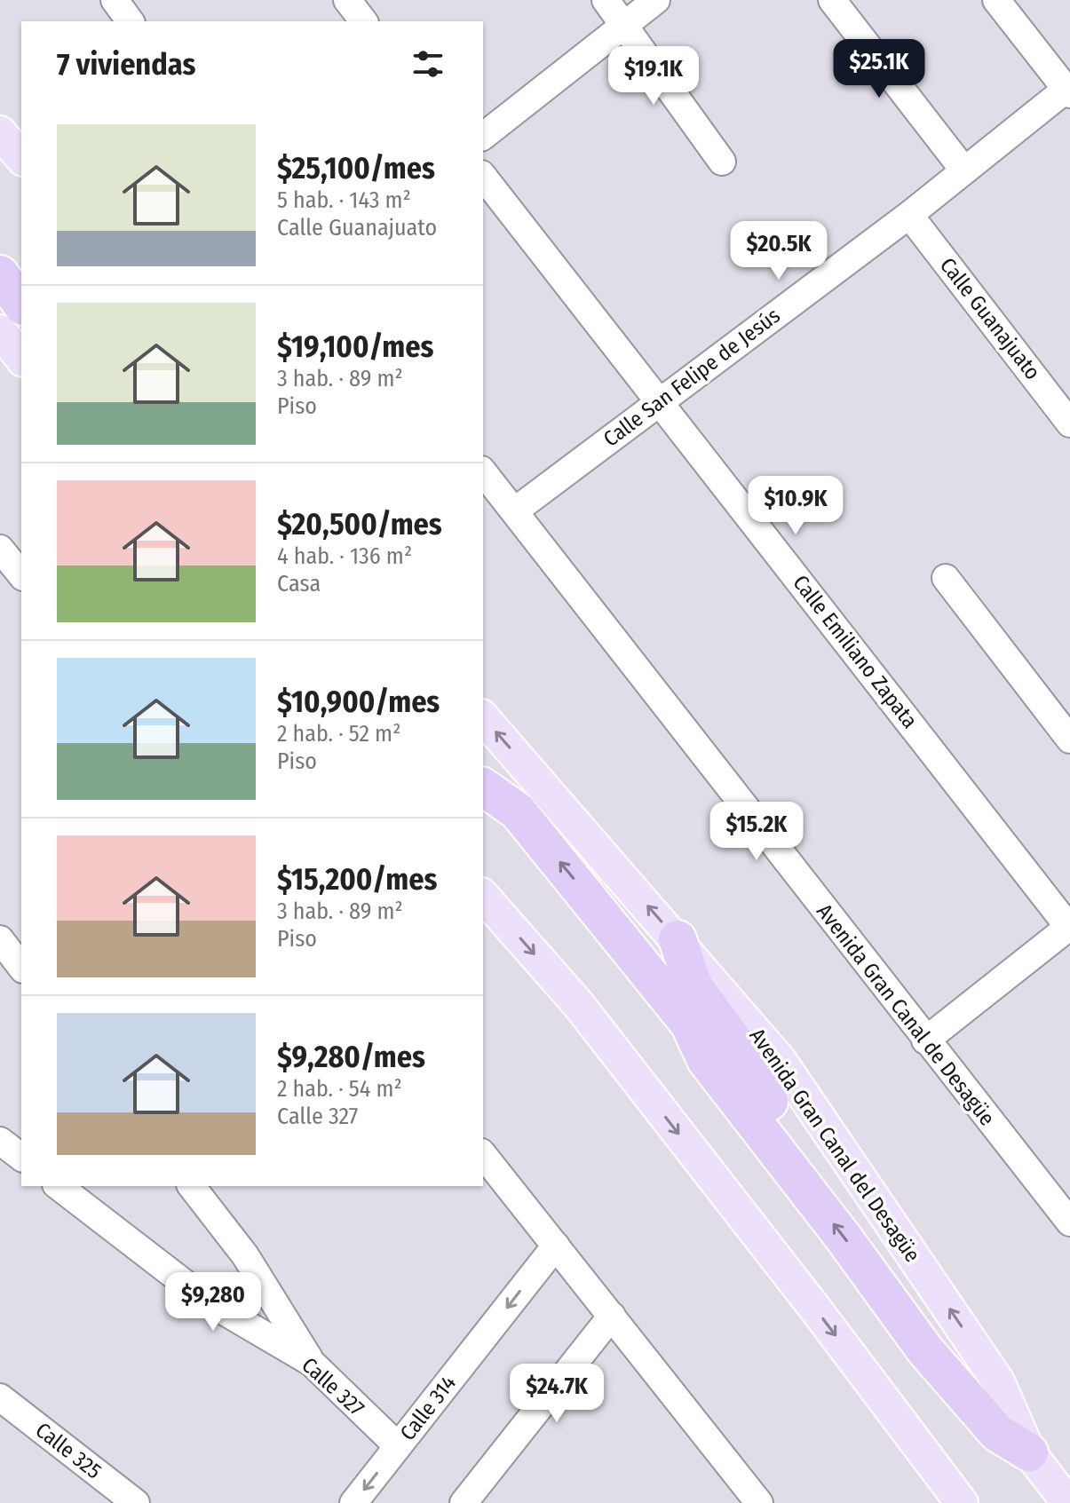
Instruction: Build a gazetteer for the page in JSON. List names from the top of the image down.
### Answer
{
  "streets": {
    "main road": ["Avenida Gran Canal del Desagüe"],
    "street": [
      "Calle Guanajuato",
      "Calle San Felipe de Jesús",
      "Calle Emiliano Zapata",
      "Avenida Gran Canal de Desagüe",
      "Calle 327",
      "Calle 314",
      "Calle 325"
    ]
  },
  "crossings": [
    ["Calle Guanajuato", "Calle San Felipe de Jesús"],
    ["Calle San Felipe de Jesús", "Calle Emiliano Zapata"],
    ["Calle San Felipe de Jesús", "Avenida Gran Canal de Desagüe"],
    ["Calle 327", "Calle 314"]
  ],
  "page": {
    "heading": "7 viviendas",
    "price": [
      "$25.1K",
      "$19.1K",
      "$20.5K",
      "$10.9K",
      "$15.2K",
      "$9,280",
      "$24.7K"
    ],
    "list": [
      {
        "name": "$25,100/mes",
        "note": "5 hab. · 143 m² · Calle Guanajuato"
      },
      {
        "name": "$19,100/mes",
        "note": "3 hab. · 89 m² · Piso"
      },
      {
        "name": "$20,500/mes",
        "note": "4 hab. · 136 m² · Casa"
      },
      {
        "name": "$10,900/mes",
        "note": "2 hab. · 52 m² · Piso"
      },
      {
        "name": "$15,200/mes",
        "note": "3 hab. · 89 m² · Piso"
      },
      {
        "name": "$9,280/mes",
        "note": "2 hab. · 54 m² · Calle 327"
      }
    ]
  }
}
